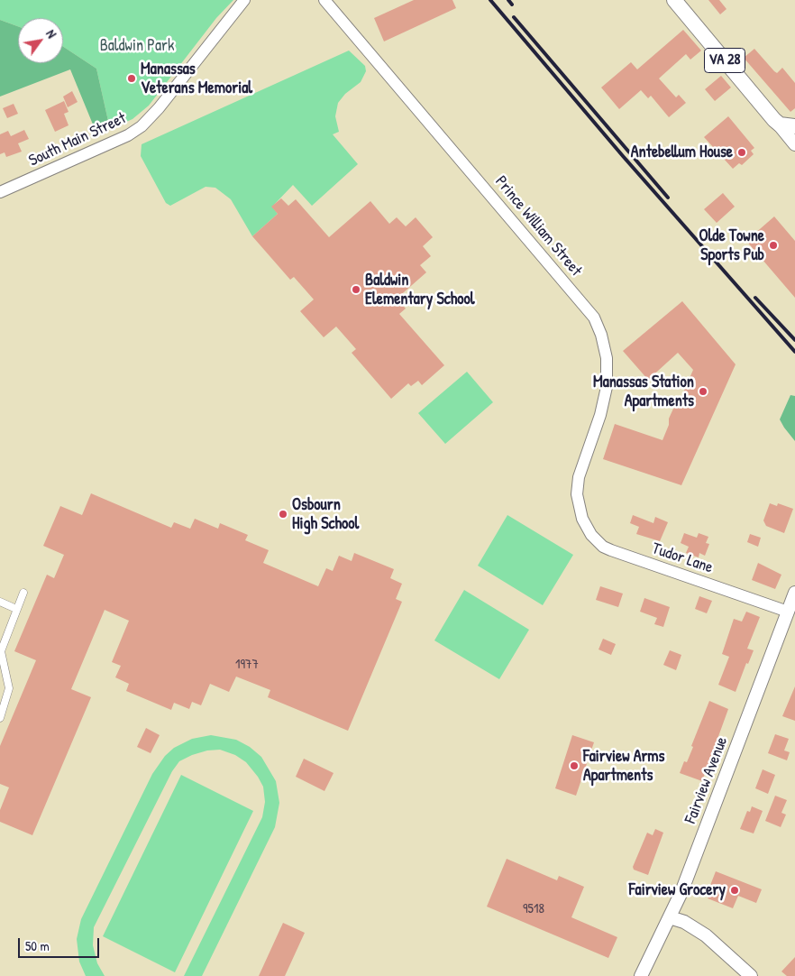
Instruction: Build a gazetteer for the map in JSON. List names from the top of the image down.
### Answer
{
  "streets": {
    "highway": ["VA 28"],
    "main road": ["Fairview Avenue"],
    "street": ["South Main Street", "Prince William Street", "Tudor Lane"]
  },
  "crossings": [
    ["Prince William Street", "Tudor Lane"],
    ["Tudor Lane", "Fairview Avenue"]
  ],
  "parks": ["Baldwin Park"],
  "places": [
    "Manassas Veterans Memorial",
    "Antebellum House",
    "Olde Towne Sports Pub",
    "Baldwin Elementary School",
    "Manassas Station Apartments",
    "Osbourn High School",
    "Fairview Arms Apartments",
    "Fairview Grocery"
  ],
  "house_numbers": ["1977", "9518"],
  "scale_bar": "50 m",
  "north": "top right"
}
